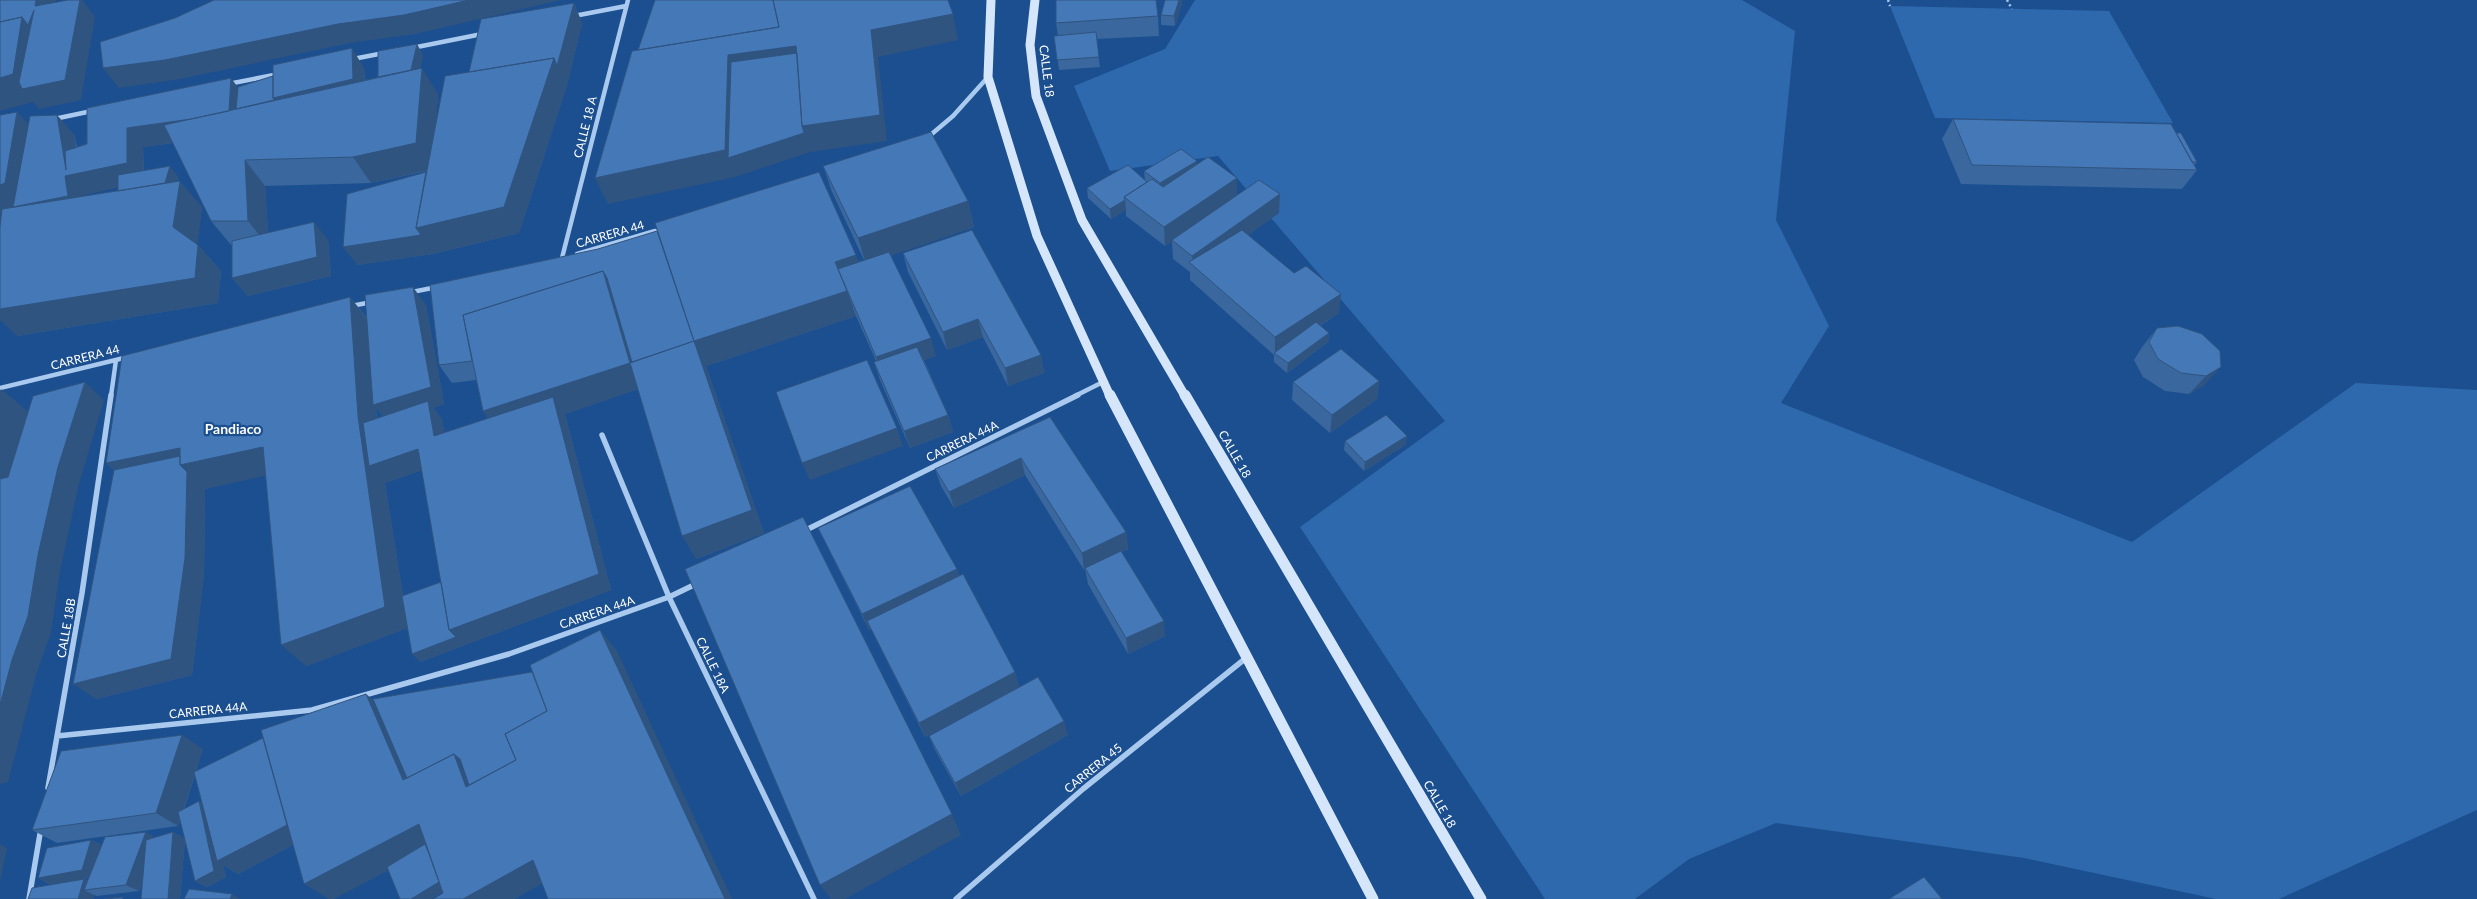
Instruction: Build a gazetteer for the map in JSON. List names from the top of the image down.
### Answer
{
  "streets": {
    "main road": ["CALLE 18"],
    "street": [
      "CALLE 18 A",
      "CARRERA 44",
      "CARRERA 44A",
      "CALLE 18B",
      "CALLE 18A",
      "CARRERA 45"
    ]
  },
  "crossings": [
    ["CALLE 18 A", "CARRERA 44"],
    ["CARRERA 44", "CALLE 18B"],
    ["CARRERA 44A", "CALLE 18B"],
    ["CARRERA 44A", "CALLE 18A"]
  ],
  "districts": ["Pandiaco"]
}
